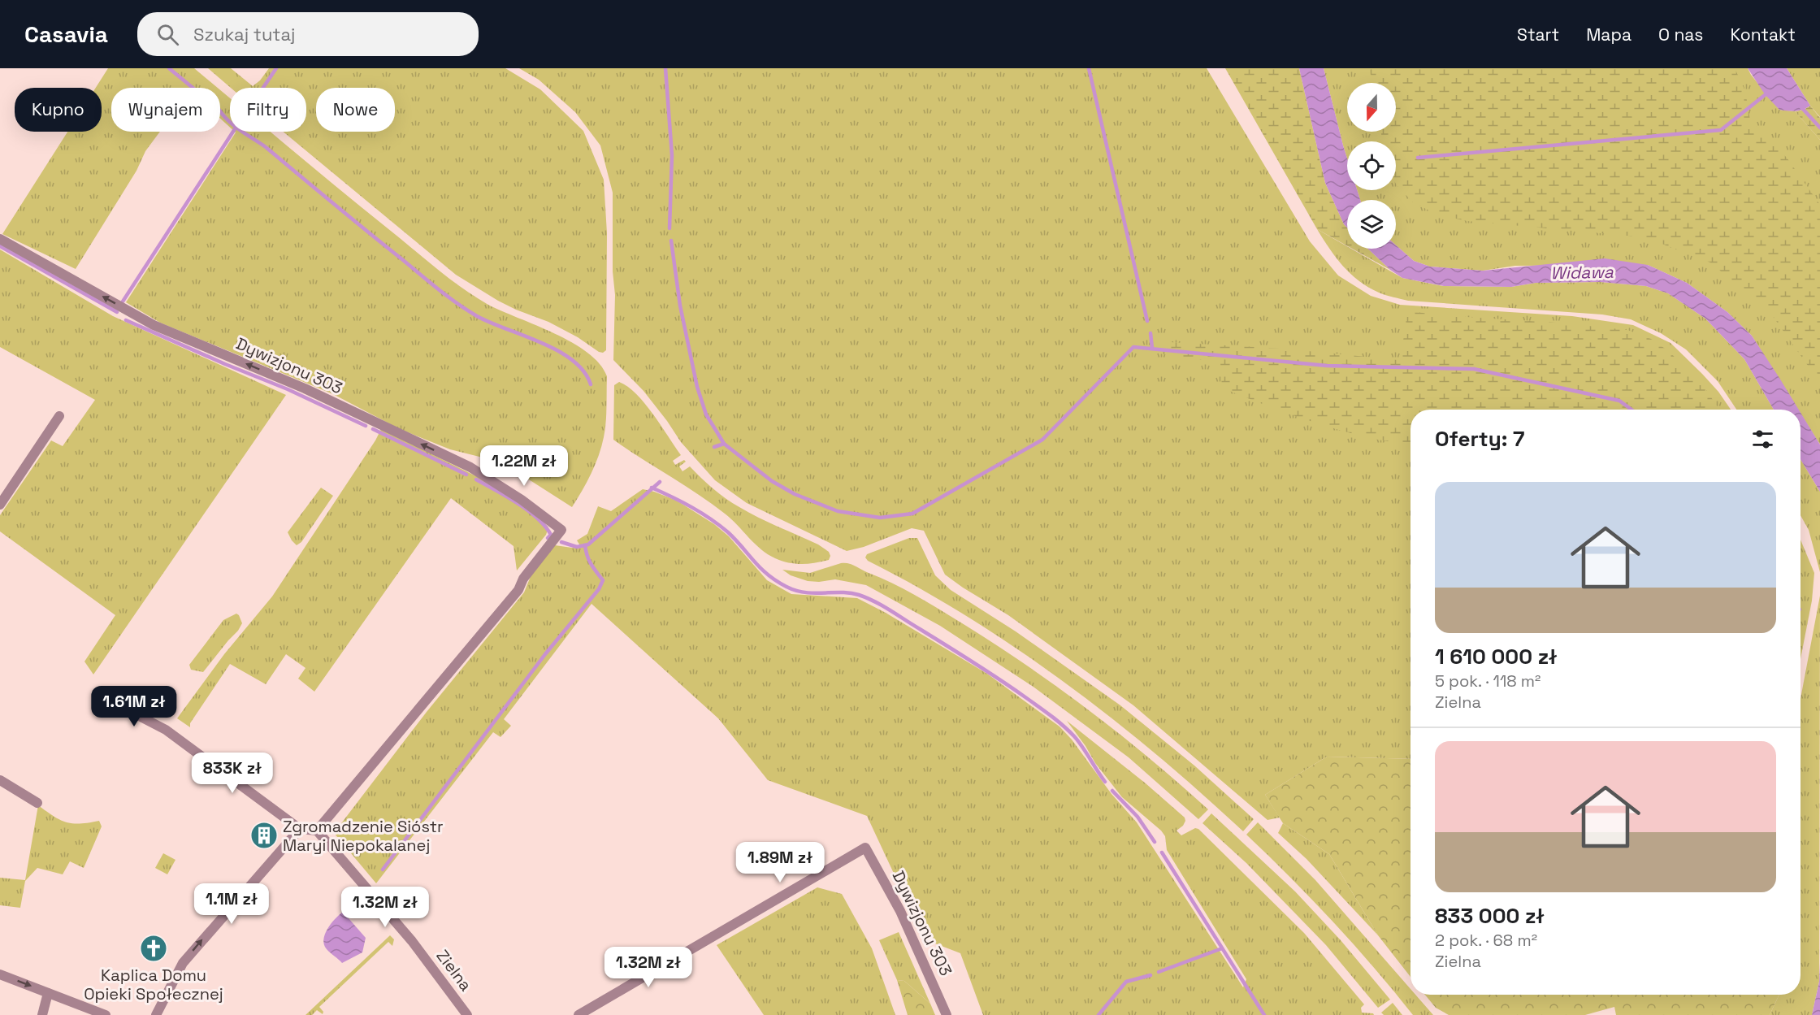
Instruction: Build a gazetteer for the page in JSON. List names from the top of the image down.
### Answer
{
  "streets": {
    "street": ["Dywizjonu 303", "Zielna"]
  },
  "crossings": [
    ["Dywizjonu 303", "Zielna"]
  ],
  "water": ["Widawa"],
  "places": {
    "building": ["Zgromadzenie Sióstr Maryi Niepokalanej"],
    "church": ["Kaplica Domu Opieki Społecznej"]
  },
  "north": "bottom",
  "page": {
    "header": "Casavia",
    "search": "Szukaj tutaj",
    "nav": [
      "Start",
      "Mapa",
      "O nas",
      "Kontakt"
    ],
    "chip": [
      "Kupno",
      "Wynajem",
      "Filtry",
      "Nowe"
    ],
    "heading": "Oferty: 7",
    "price": [
      "1.22M zł",
      "1.61M zł",
      "833K zł",
      "1.89M zł",
      "1.1M zł",
      "1.32M zł",
      "1.32M zł"
    ],
    "list": [
      {
        "name": "1 610 000 zł",
        "note": "5 pok. · 118 m² · Zielna"
      },
      {
        "name": "833 000 zł",
        "note": "2 pok. · 68 m² · Zielna"
      }
    ]
  }
}
